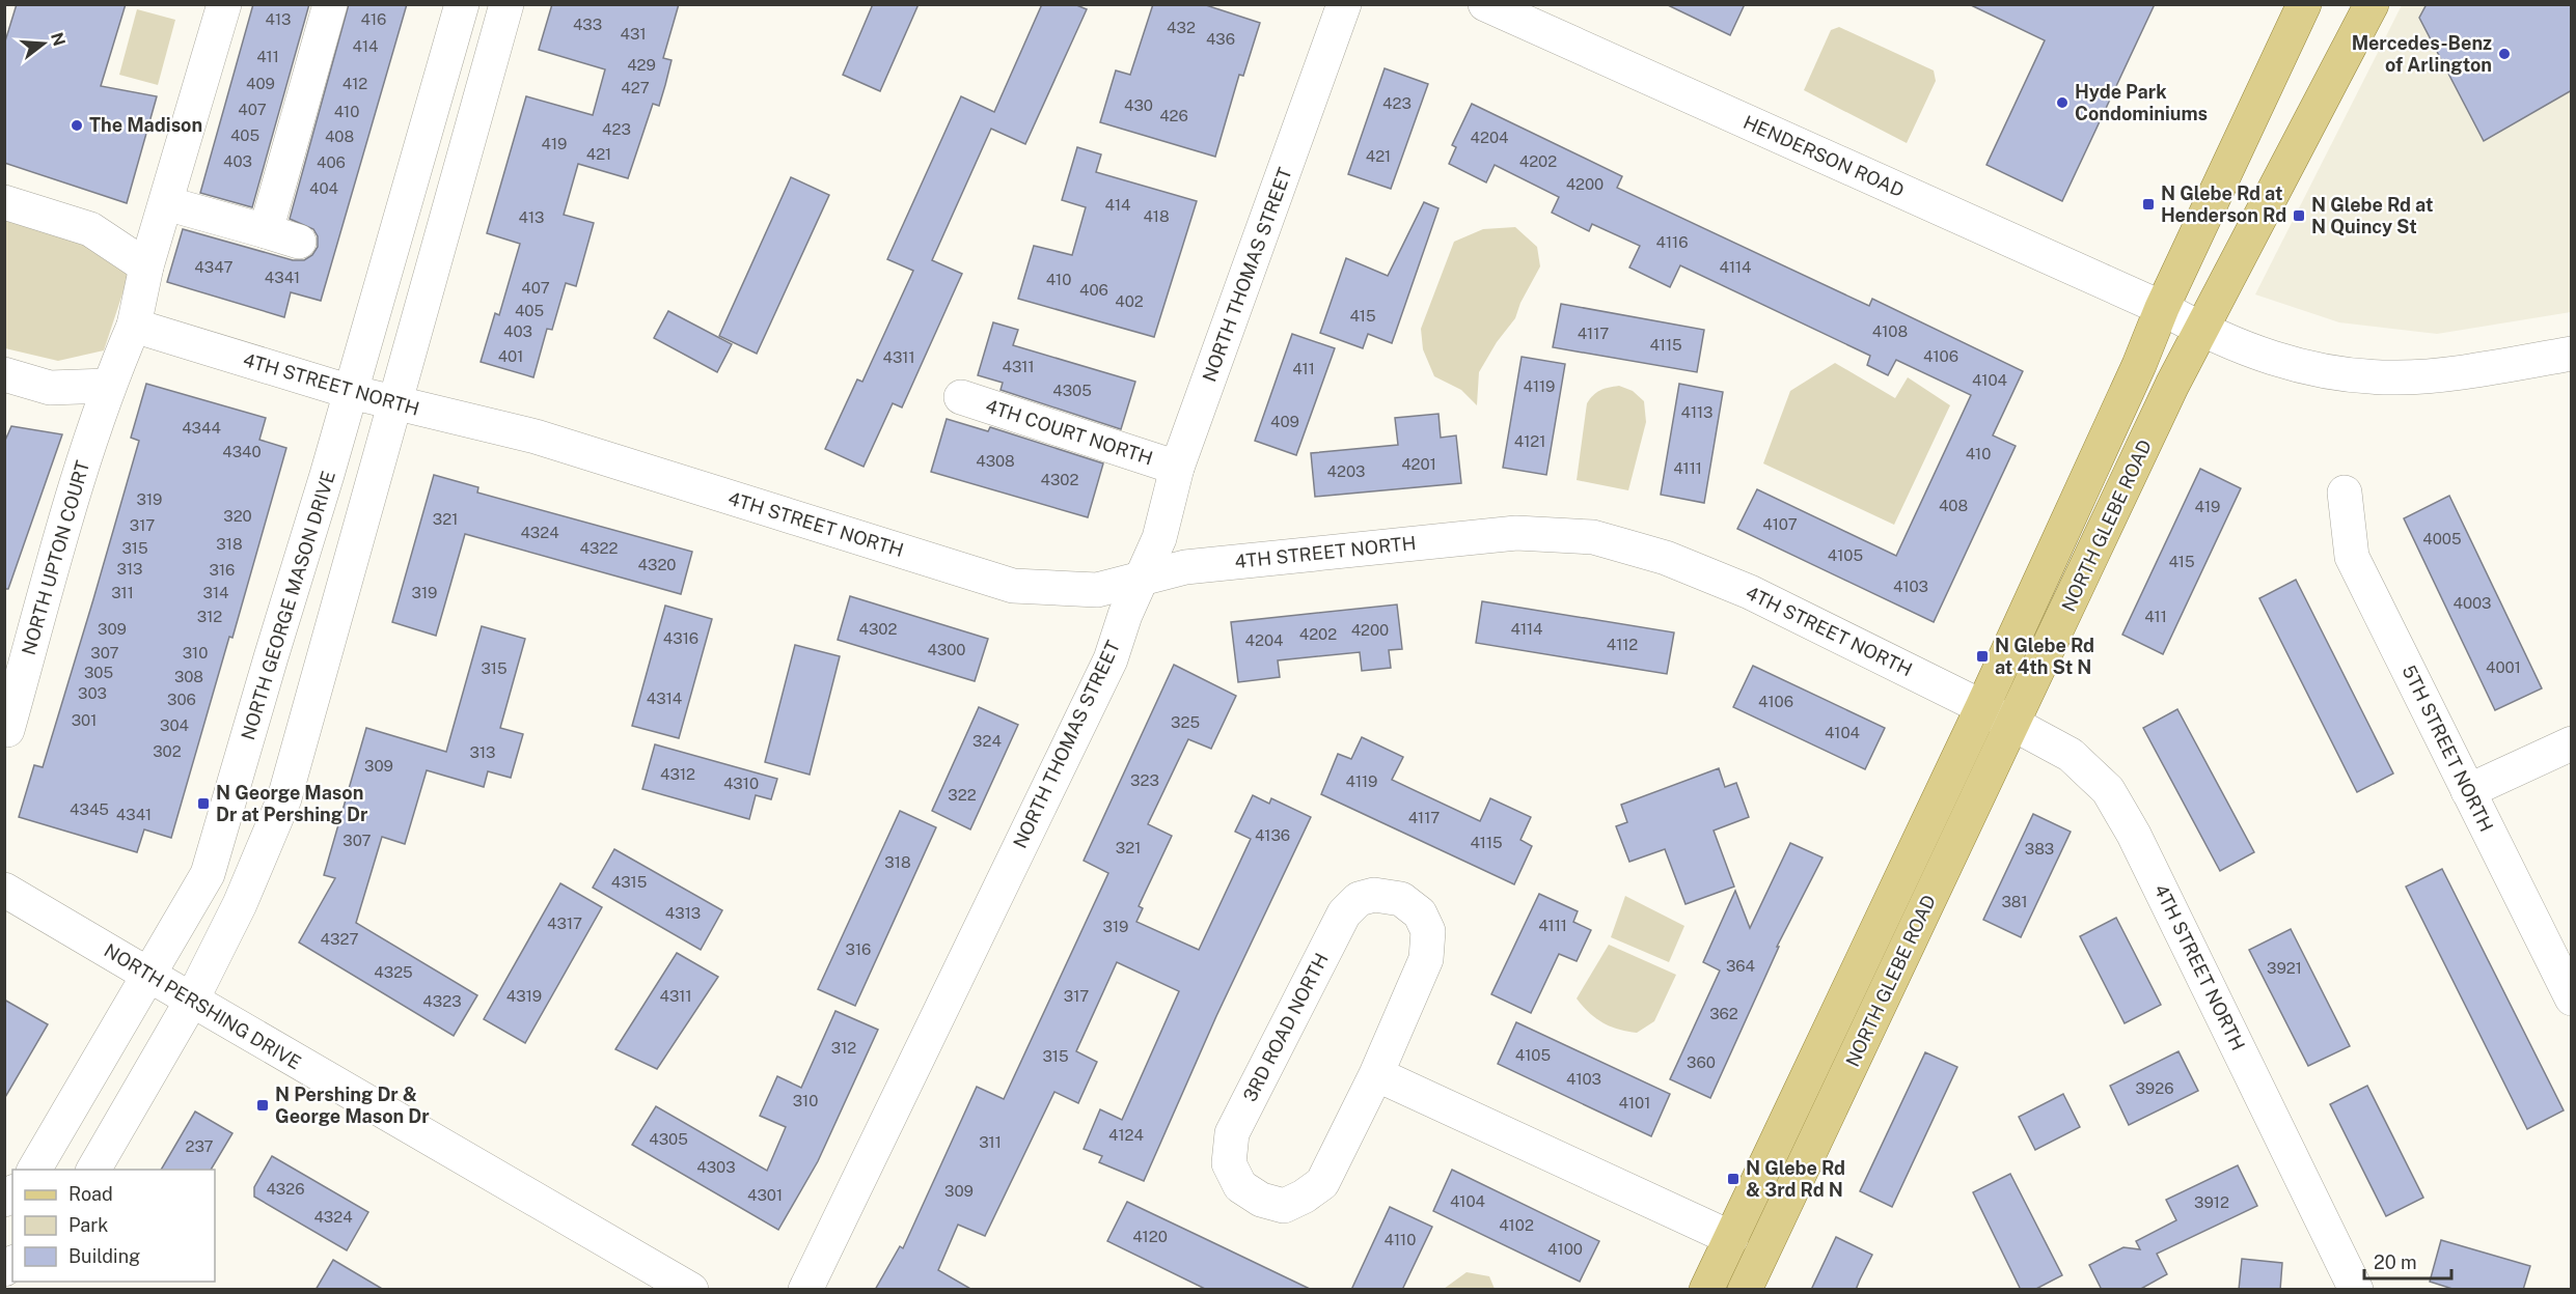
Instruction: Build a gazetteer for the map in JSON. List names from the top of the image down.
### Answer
{
  "streets": {
    "main road": ["NORTH GLEBE ROAD"],
    "street": [
      "HENDERSON ROAD",
      "NORTH THOMAS STREET",
      "4TH STREET NORTH",
      "4TH COURT NORTH",
      "NORTH UPTON COURT",
      "NORTH GEORGE MASON DRIVE",
      "5TH STREET NORTH",
      "NORTH PERSHING DRIVE",
      "3RD ROAD NORTH"
    ]
  },
  "crossings": [
    ["HENDERSON ROAD", "NORTH GLEBE ROAD"],
    ["NORTH THOMAS STREET", "4TH STREET NORTH"],
    ["NORTH THOMAS STREET", "4TH COURT NORTH"],
    ["4TH STREET NORTH", "NORTH GLEBE ROAD"],
    ["4TH STREET NORTH", "NORTH GEORGE MASON DRIVE"],
    ["NORTH GEORGE MASON DRIVE", "NORTH PERSHING DRIVE"]
  ],
  "places": {
    "other": ["Mercedes-Benz of Arlington", "Hyde Park Condominiums", "The Madison"],
    "transit": [
      "N Glebe Rd at Henderson Rd",
      "N Glebe Rd at N Quincy St",
      "N Glebe Rd at 4th St N",
      "N George Mason Dr at Pershing Dr",
      "N Pershing Dr & George Mason Dr",
      "N Glebe Rd & 3rd Rd N"
    ]
  },
  "house_numbers": [
    "413",
    "416",
    "433",
    "432",
    "431",
    "436",
    "414",
    "411",
    "429",
    "409",
    "412",
    "427",
    "423",
    "430",
    "407",
    "410",
    "426",
    "423",
    "405",
    "408",
    "4204",
    "419",
    "421",
    "421",
    "403",
    "4202",
    "406",
    "4200",
    "404",
    "414",
    "418",
    "413",
    "4116",
    "4347",
    "4114",
    "4341",
    "410",
    "407",
    "406",
    "402",
    "405",
    "415",
    "403",
    "4108",
    "4117",
    "4115",
    "401",
    "4106",
    "4311",
    "4311",
    "411",
    "4104",
    "4119",
    "4305",
    "4113",
    "409",
    "4344",
    "4121",
    "4340",
    "410",
    "4308",
    "4201",
    "4111",
    "4203",
    "4302",
    "319",
    "408",
    "419",
    "320",
    "321",
    "4107",
    "317",
    "4324",
    "4005",
    "318",
    "315",
    "4322",
    "4105",
    "415",
    "4320",
    "313",
    "316",
    "4103",
    "311",
    "314",
    "319",
    "4003",
    "312",
    "411",
    "309",
    "4302",
    "4114",
    "4200",
    "4202",
    "4316",
    "4204",
    "4112",
    "4300",
    "307",
    "310",
    "4001",
    "315",
    "305",
    "308",
    "303",
    "4314",
    "306",
    "4106",
    "301",
    "325",
    "304",
    "4104",
    "324",
    "302",
    "313",
    "309",
    "4312",
    "323",
    "4119",
    "4310",
    "322",
    "4345",
    "4341",
    "4117",
    "4136",
    "307",
    "4115",
    "321",
    "383",
    "318",
    "4315",
    "381",
    "4313",
    "4317",
    "4111",
    "319",
    "4327",
    "316",
    "364",
    "3921",
    "4325",
    "4319",
    "4311",
    "317",
    "4323",
    "362",
    "312",
    "4105",
    "315",
    "360",
    "4103",
    "3926",
    "310",
    "4101",
    "4124",
    "4305",
    "311",
    "237",
    "4303",
    "4326",
    "309",
    "4301",
    "4104",
    "3912",
    "4324",
    "4102",
    "4120",
    "4110",
    "4100"
  ],
  "legend": ["Road", "Park", "Building"],
  "scale_bar": "20 m",
  "north": "right"
}
